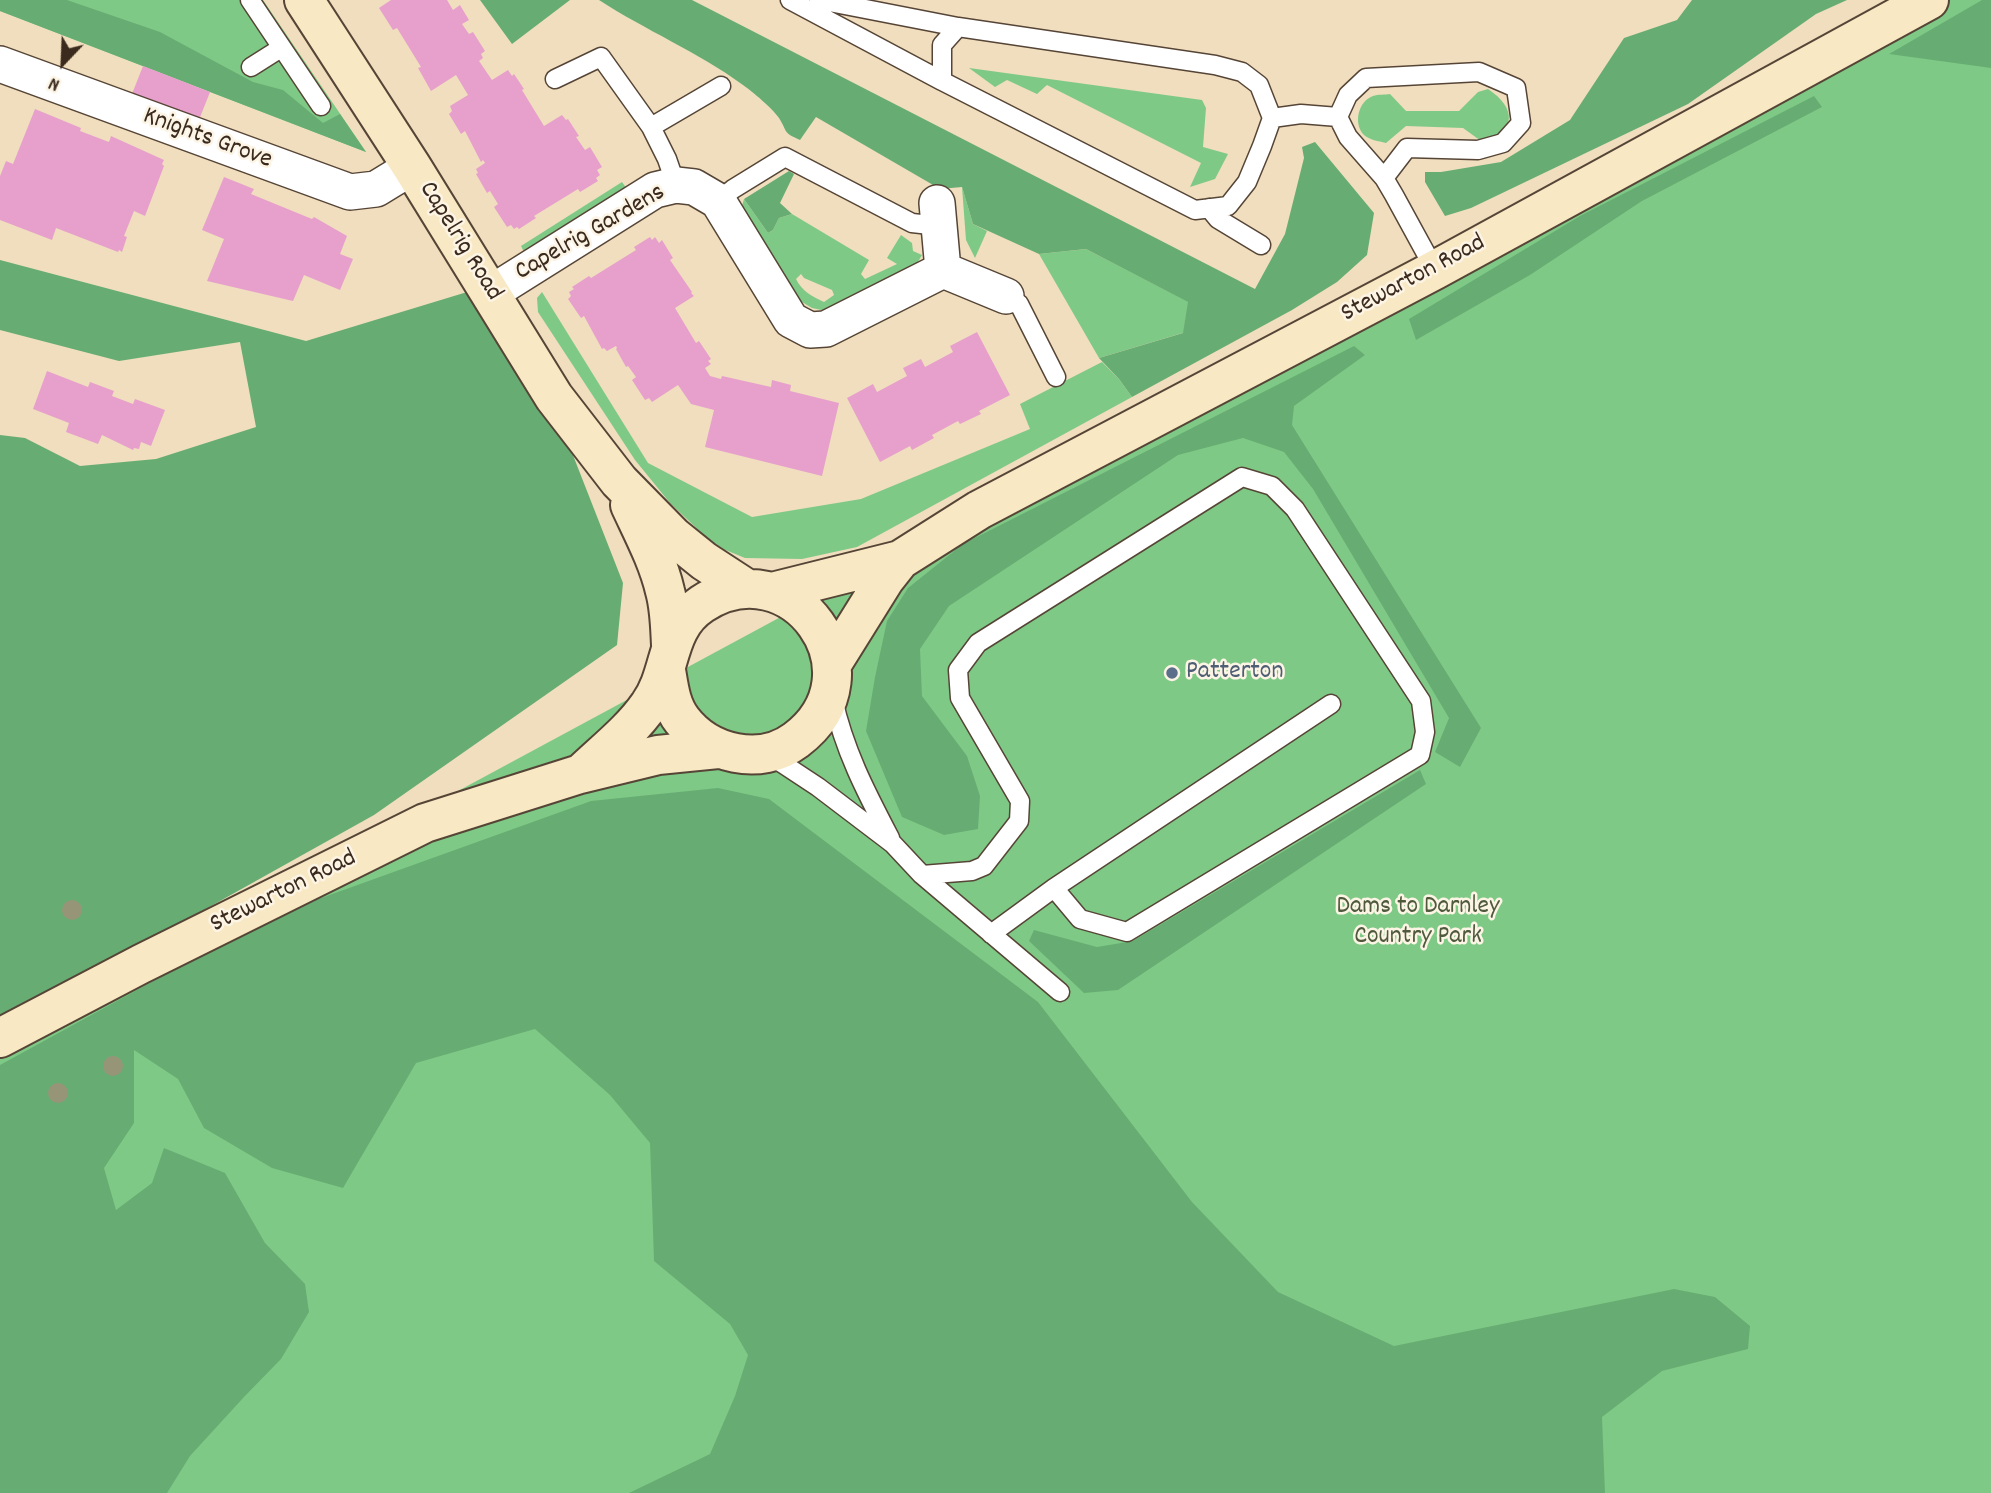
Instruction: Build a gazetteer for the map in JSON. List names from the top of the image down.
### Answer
{
  "streets": {
    "main road": ["Capelrig Road", "Stewarton Road"],
    "street": ["Knights Grove", "Capelrig Gardens"]
  },
  "crossings": [
    ["Knights Grove", "Capelrig Road"],
    ["Capelrig Gardens", "Capelrig Road"],
    ["Capelrig Road", "Stewarton Road"]
  ],
  "parks": ["Dams to Darnley Country Park"],
  "places": ["Patterton"],
  "north": "bottom left"
}
